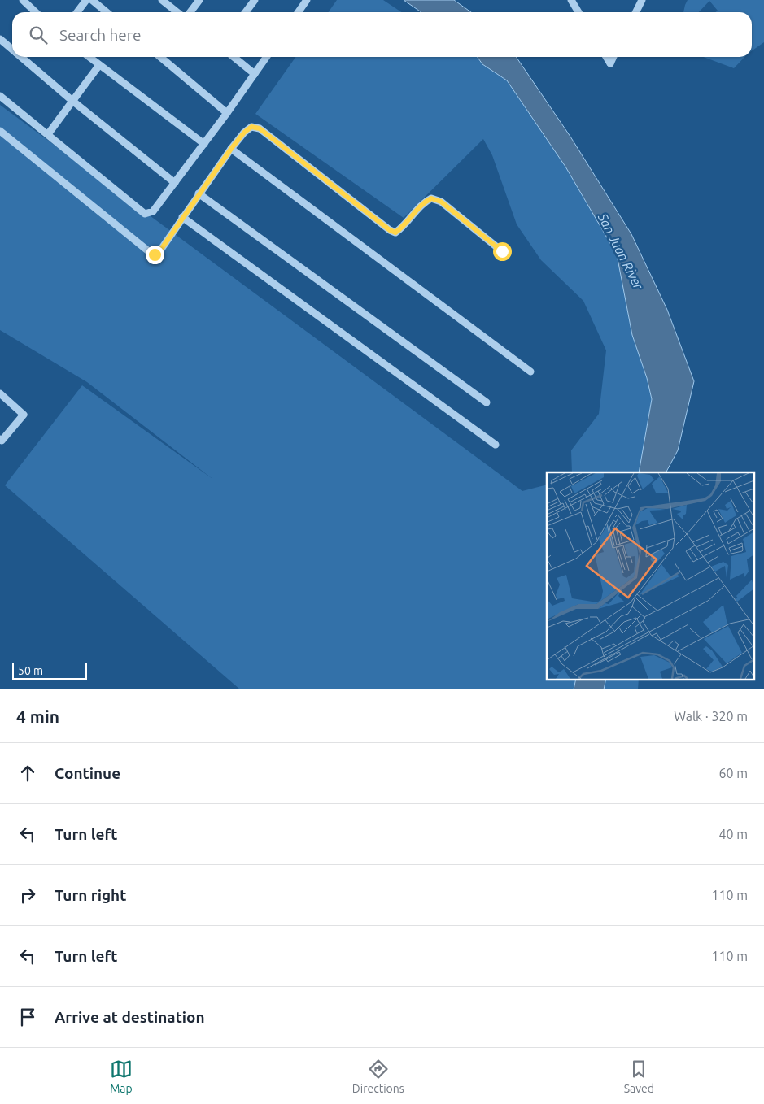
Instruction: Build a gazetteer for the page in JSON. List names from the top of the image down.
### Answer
{
  "water": ["San Juan River"],
  "scale_bar": "50 m",
  "page": {
    "search": "Search here",
    "scale": "50 m",
    "heading": ["4 min", "Walk · 320 m"],
    "list": [
      ["Continue", "60 m"],
      ["Turn left", "40 m"],
      ["Turn right", "110 m"],
      ["Turn left", "110 m"],
      "Arrive at destination"
    ],
    "nav": ["Map", "Directions", "Saved"]
  }
}
